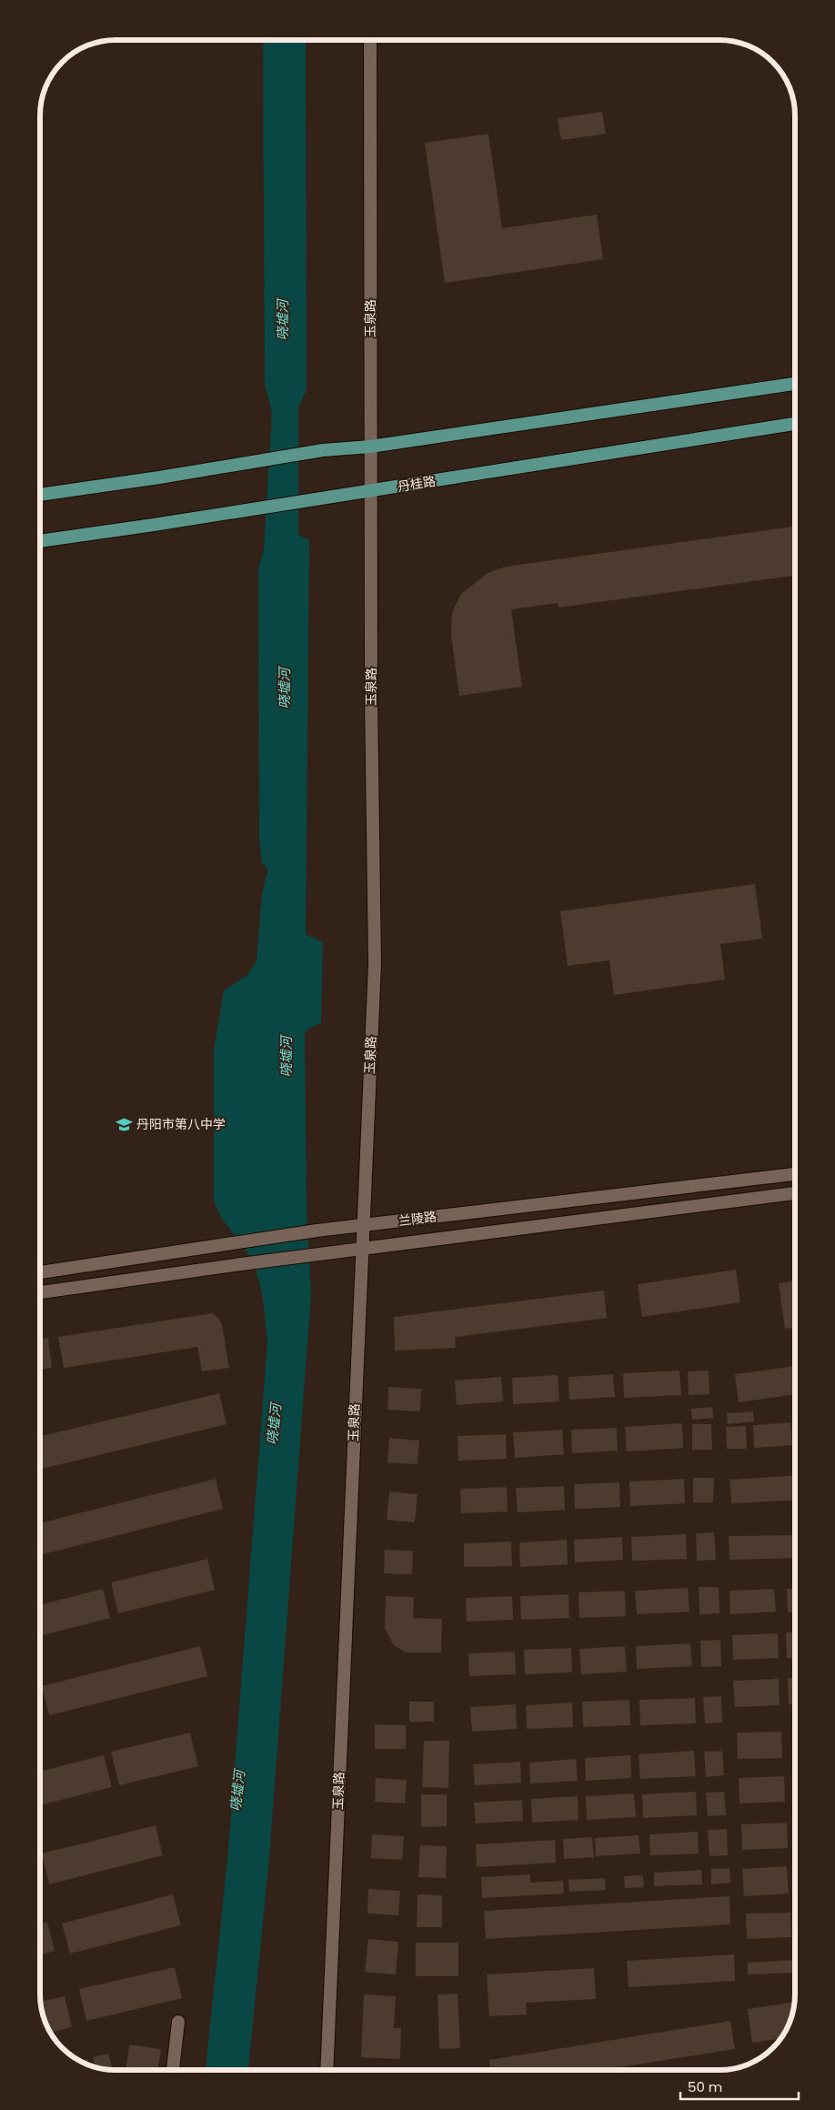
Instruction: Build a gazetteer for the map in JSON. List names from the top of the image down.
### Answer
{
  "streets": {
    "main road": ["丹桂路"],
    "street": ["玉泉路", "兰陵路"]
  },
  "crossings": [
    ["玉泉路", "丹桂路"],
    ["玉泉路", "兰陵路"]
  ],
  "water": ["哓墟河"],
  "places": {
    "school or university": ["丹阳市第八中学"]
  },
  "scale_bar": "50 m"
}
